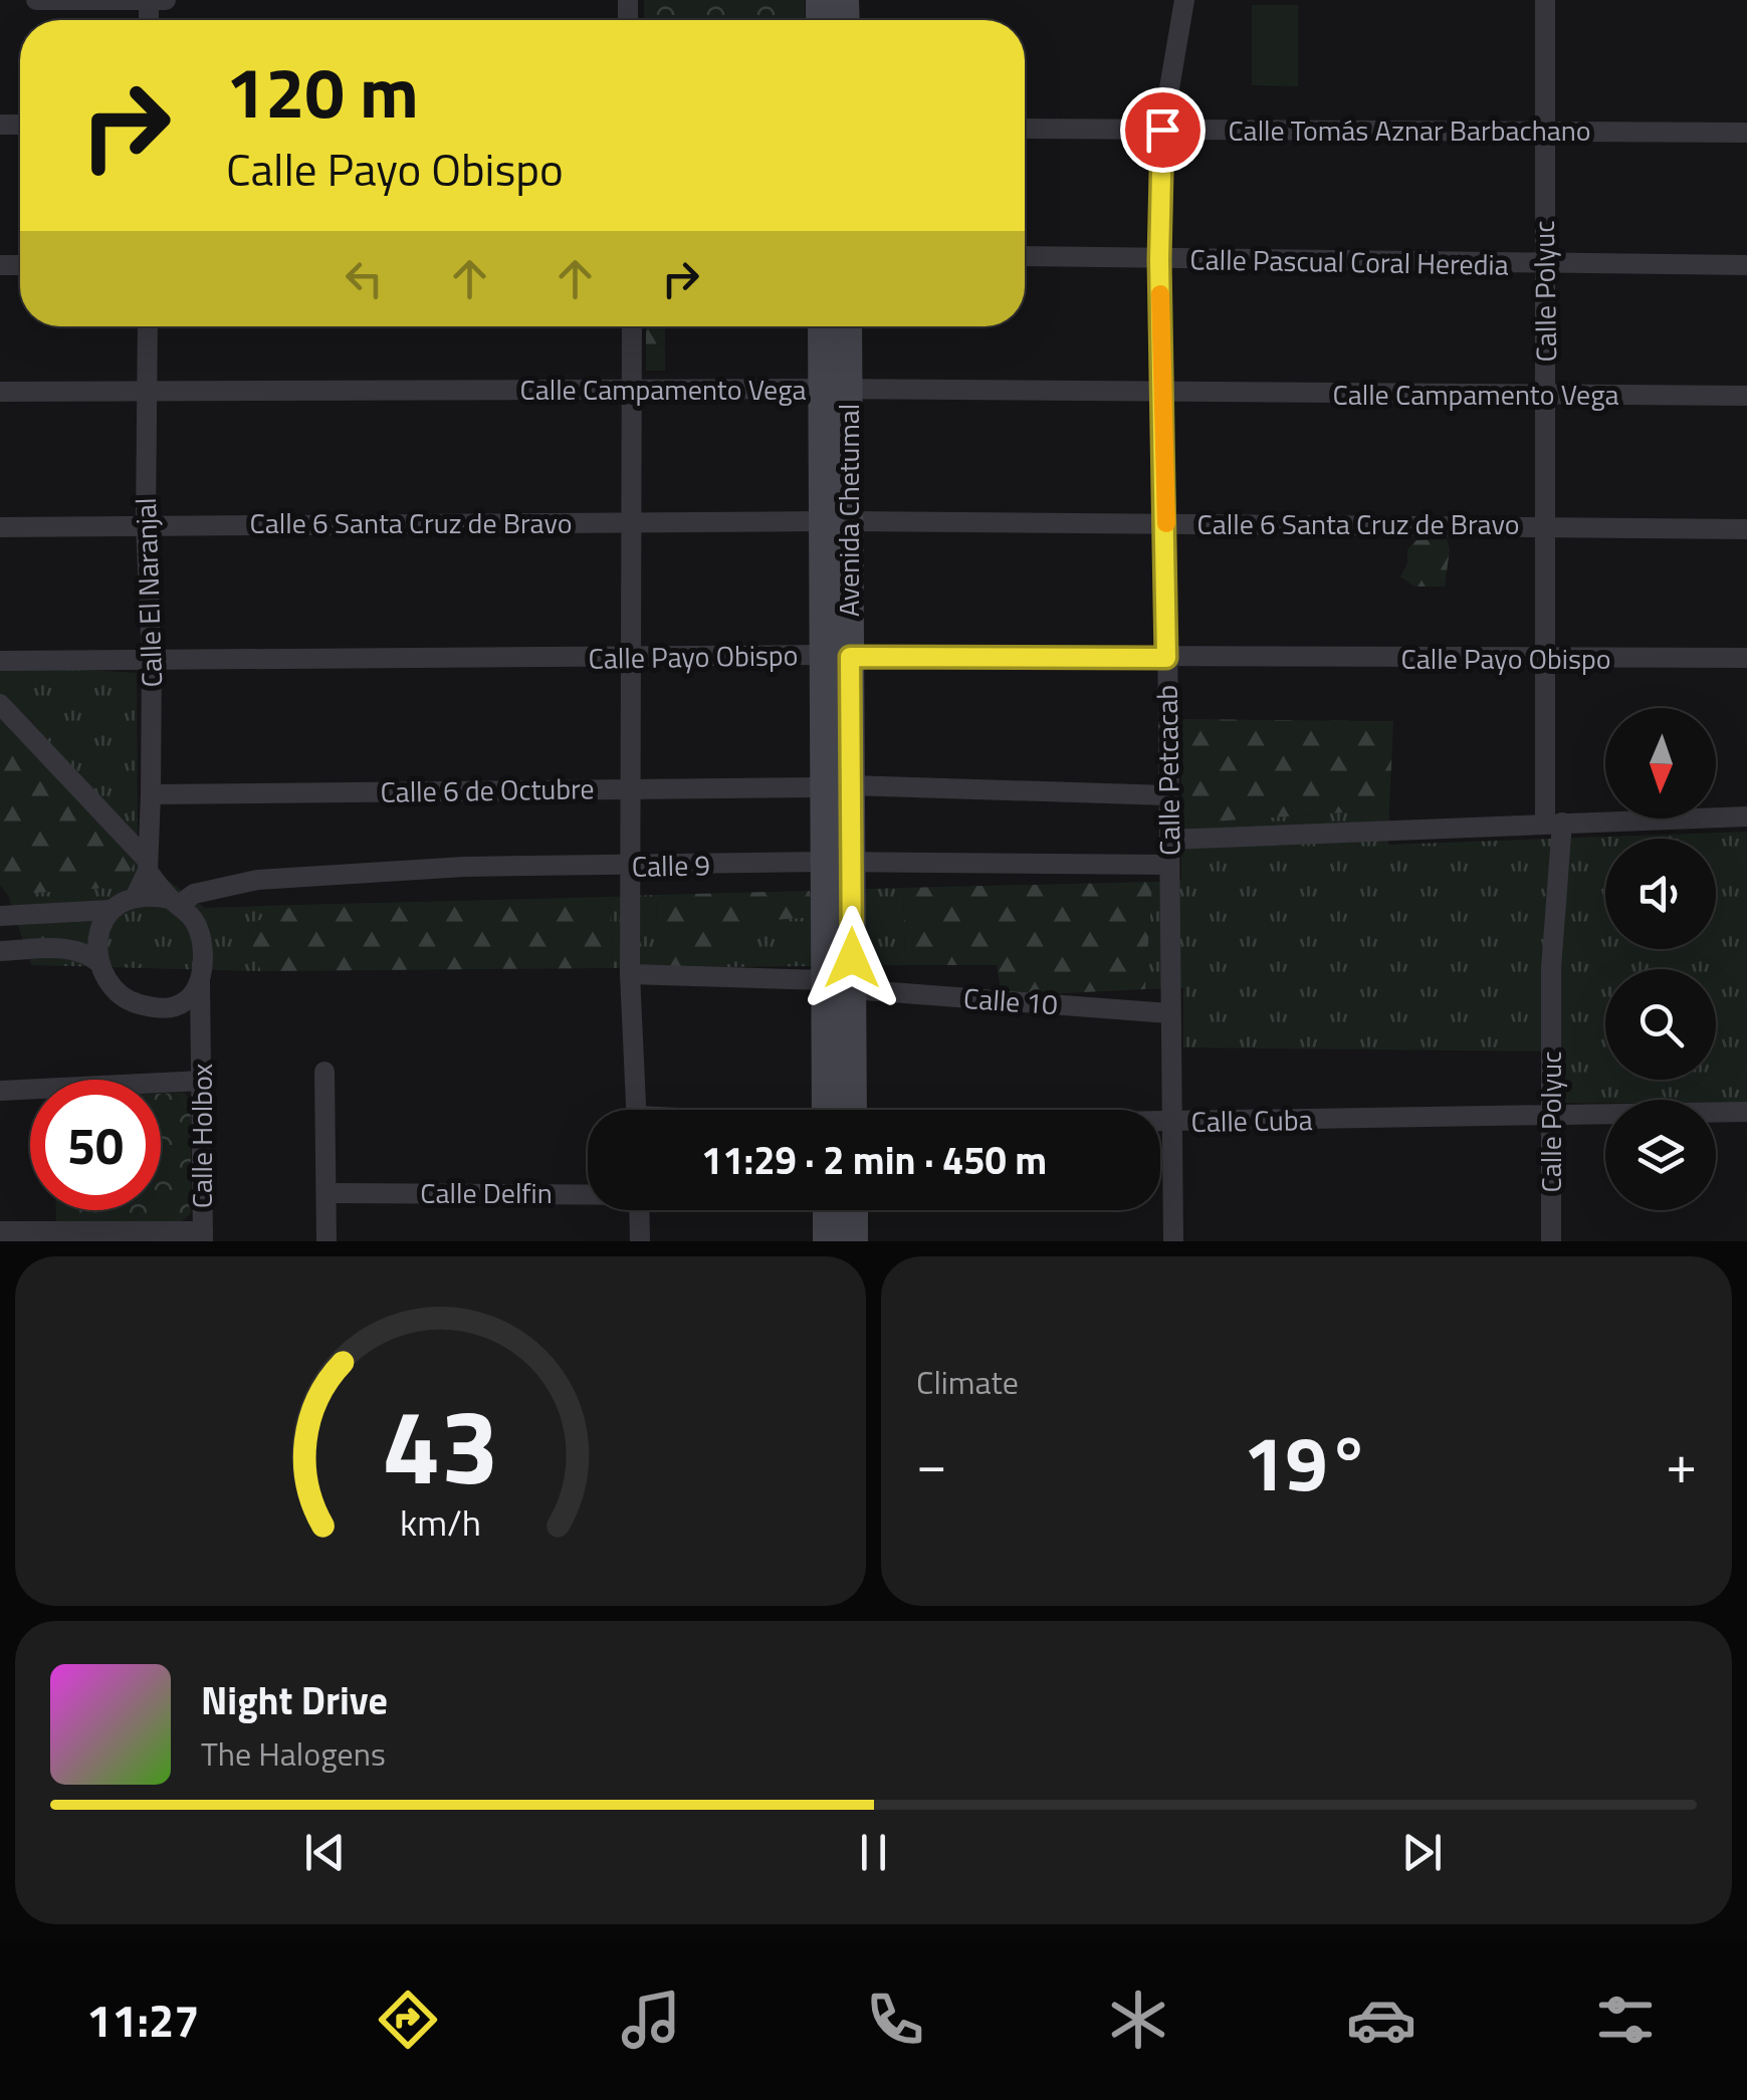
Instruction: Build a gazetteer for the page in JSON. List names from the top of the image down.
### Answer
{
  "streets": {
    "main road": ["Avenida Chetumal"],
    "street": [
      "Calle Tomás Aznar Barbachano",
      "Calle Pascual Coral Heredia",
      "Calle Polyuc",
      "Calle Campamento Vega",
      "Calle 6 Santa Cruz de Bravo",
      "Calle El Naranjal",
      "Calle Payo Obispo",
      "Calle Petcacab",
      "Calle 6 de Octubre",
      "Calle 9",
      "Calle 10",
      "Calle Cuba",
      "Calle Holbox",
      "Calle Delfin"
    ]
  },
  "crossings": [
    ["Calle Tomás Aznar Barbachano", "Calle Polyuc"],
    ["Calle Tomás Aznar Barbachano", "Calle Petcacab"],
    ["Calle Pascual Coral Heredia", "Calle Polyuc"],
    ["Calle Pascual Coral Heredia", "Calle Petcacab"],
    ["Calle Polyuc", "Calle Campamento Vega"],
    ["Calle Polyuc", "Calle 6 Santa Cruz de Bravo"],
    ["Calle Polyuc", "Calle Payo Obispo"],
    ["Calle Polyuc", "Calle Cuba"],
    ["Calle Campamento Vega", "Avenida Chetumal"],
    ["Calle Campamento Vega", "Calle El Naranjal"],
    ["Calle Campamento Vega", "Calle Petcacab"],
    ["Avenida Chetumal", "Calle 6 Santa Cruz de Bravo"],
    ["Avenida Chetumal", "Calle Payo Obispo"],
    ["Avenida Chetumal", "Calle 6 de Octubre"],
    ["Avenida Chetumal", "Calle 9"],
    ["Avenida Chetumal", "Calle 10"],
    ["Calle 6 Santa Cruz de Bravo", "Calle El Naranjal"],
    ["Calle 6 Santa Cruz de Bravo", "Calle Petcacab"],
    ["Calle El Naranjal", "Calle Payo Obispo"],
    ["Calle El Naranjal", "Calle 6 de Octubre"],
    ["Calle Payo Obispo", "Calle Petcacab"],
    ["Calle Petcacab", "Calle 6 de Octubre"],
    ["Calle Petcacab", "Calle 9"],
    ["Calle Petcacab", "Calle 10"],
    ["Calle Petcacab", "Calle Cuba"],
    ["Calle 9", "Calle Holbox"]
  ],
  "north": "bottom",
  "page": {
    "turn": ["120 m", "Calle Payo Obispo"],
    "limit": "50",
    "trip": "11:29 · 2 min · 450 m",
    "tile": "Climate",
    "heat": ["−", "19°", "+"],
    "song": ["Night Drive", "The Halogens"],
    "tabs": "11:27",
    "gauge": ["43", "km/h"]
  }
}
